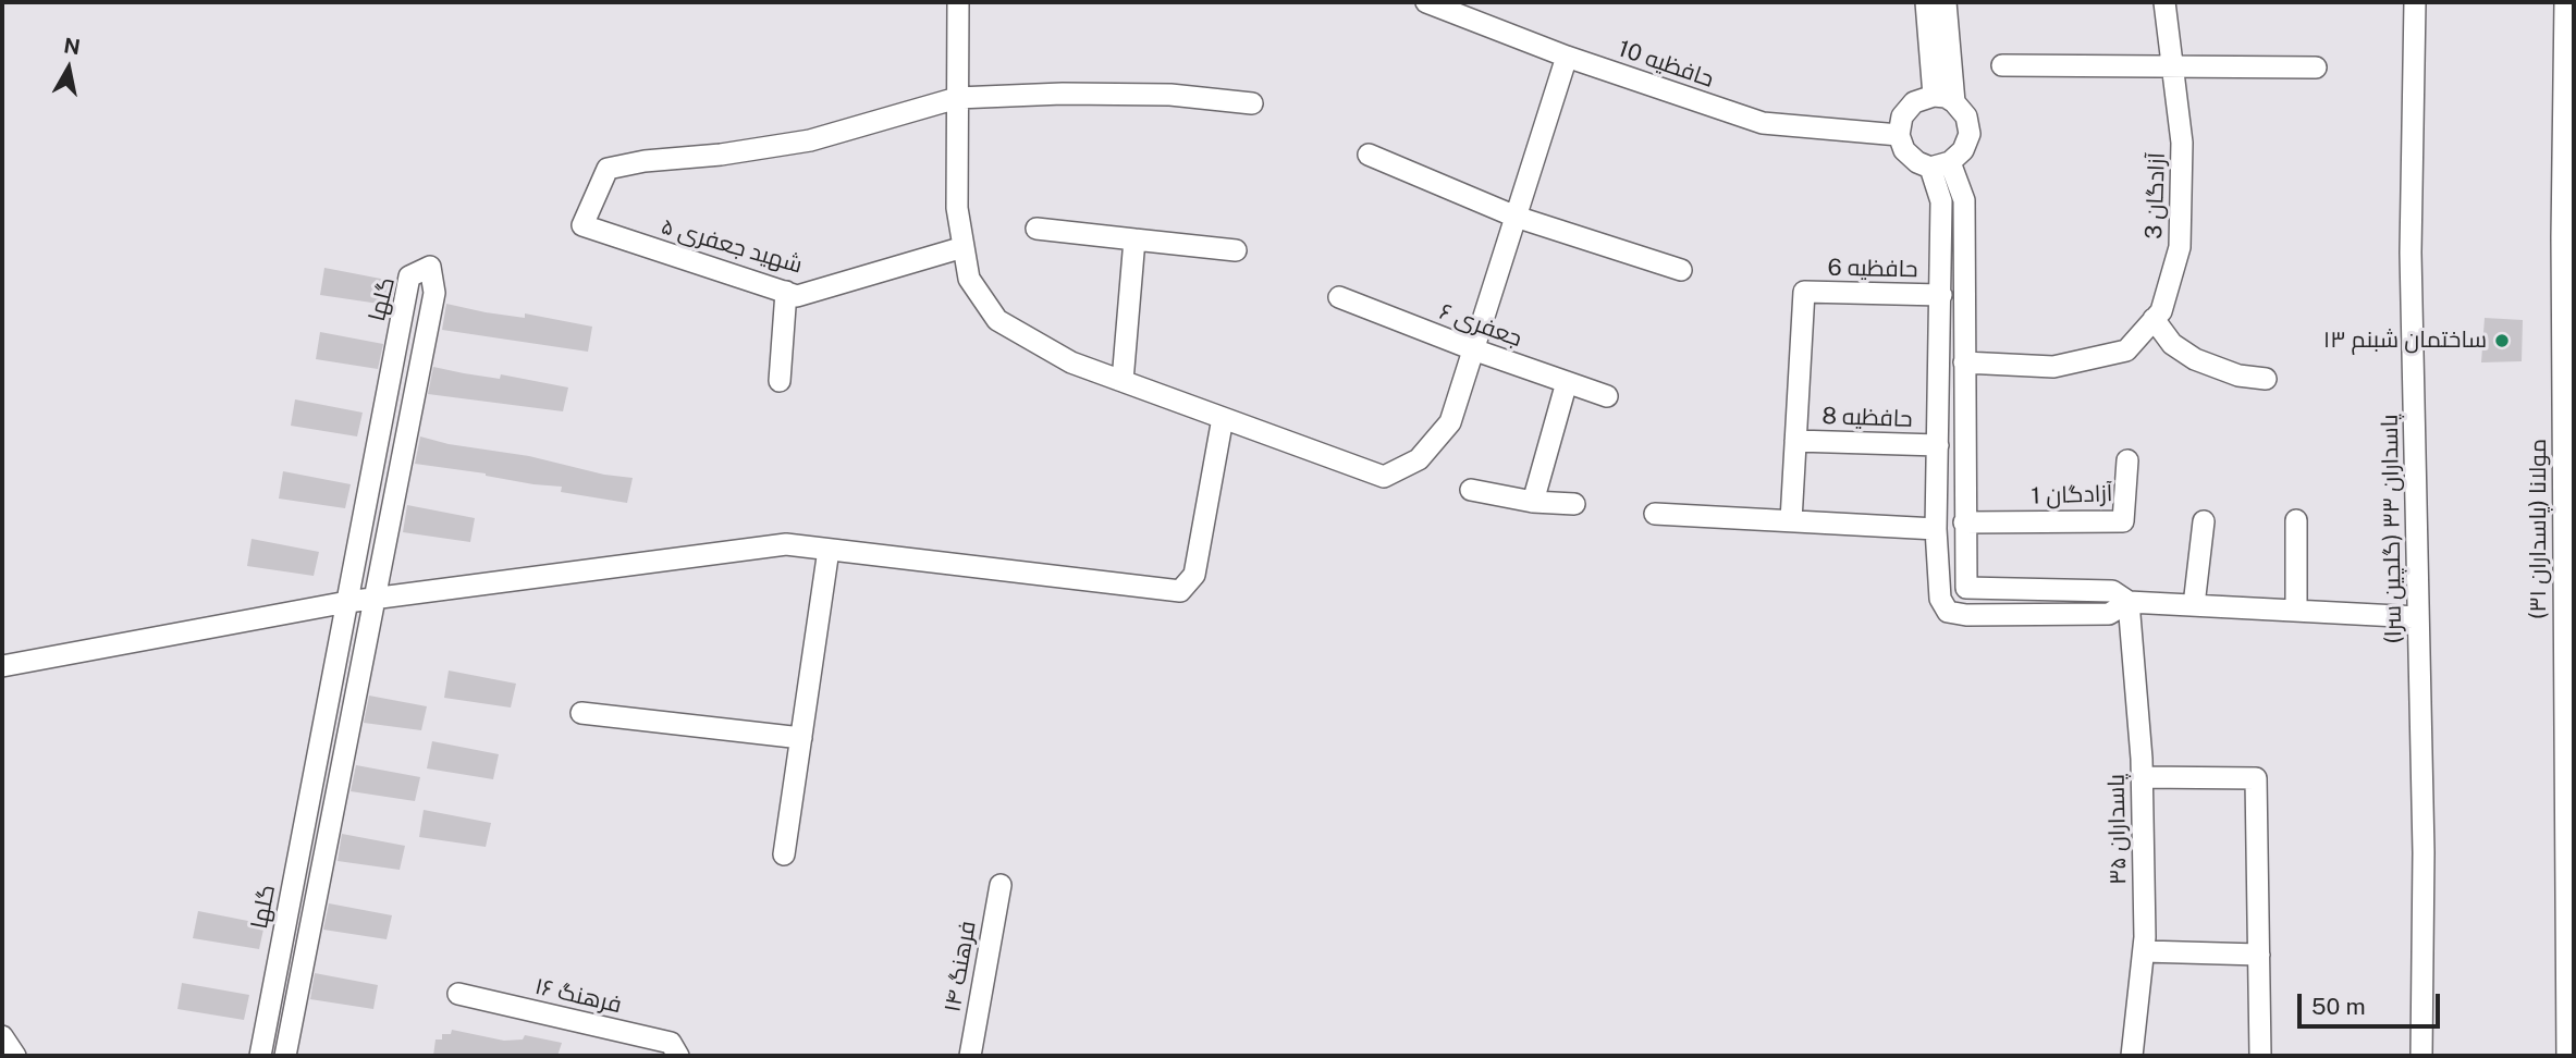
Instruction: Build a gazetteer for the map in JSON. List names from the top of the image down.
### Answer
{
  "streets": {
    "street": [
      "حافظیه 10",
      "آزادگان 3",
      "شهید جعفری ۵",
      "حافظیه 6",
      "گلها",
      "جعفری ۶",
      "حافظیه 8",
      "آزادگان 1",
      "پاسداران ۳۳ (گلچین سرا)",
      "مولانا (پاسداران ۳۱)",
      "پاسداران ۳۵",
      "فرهنگ ۱۴",
      "فرهنگ ۱۶"
    ]
  },
  "crossings": [
    ["حافظیه 6", "حافظیه 8"]
  ],
  "places": ["ساختمان شبنم ۱۳"],
  "scale_bar": "50 m",
  "north": "top"
}
